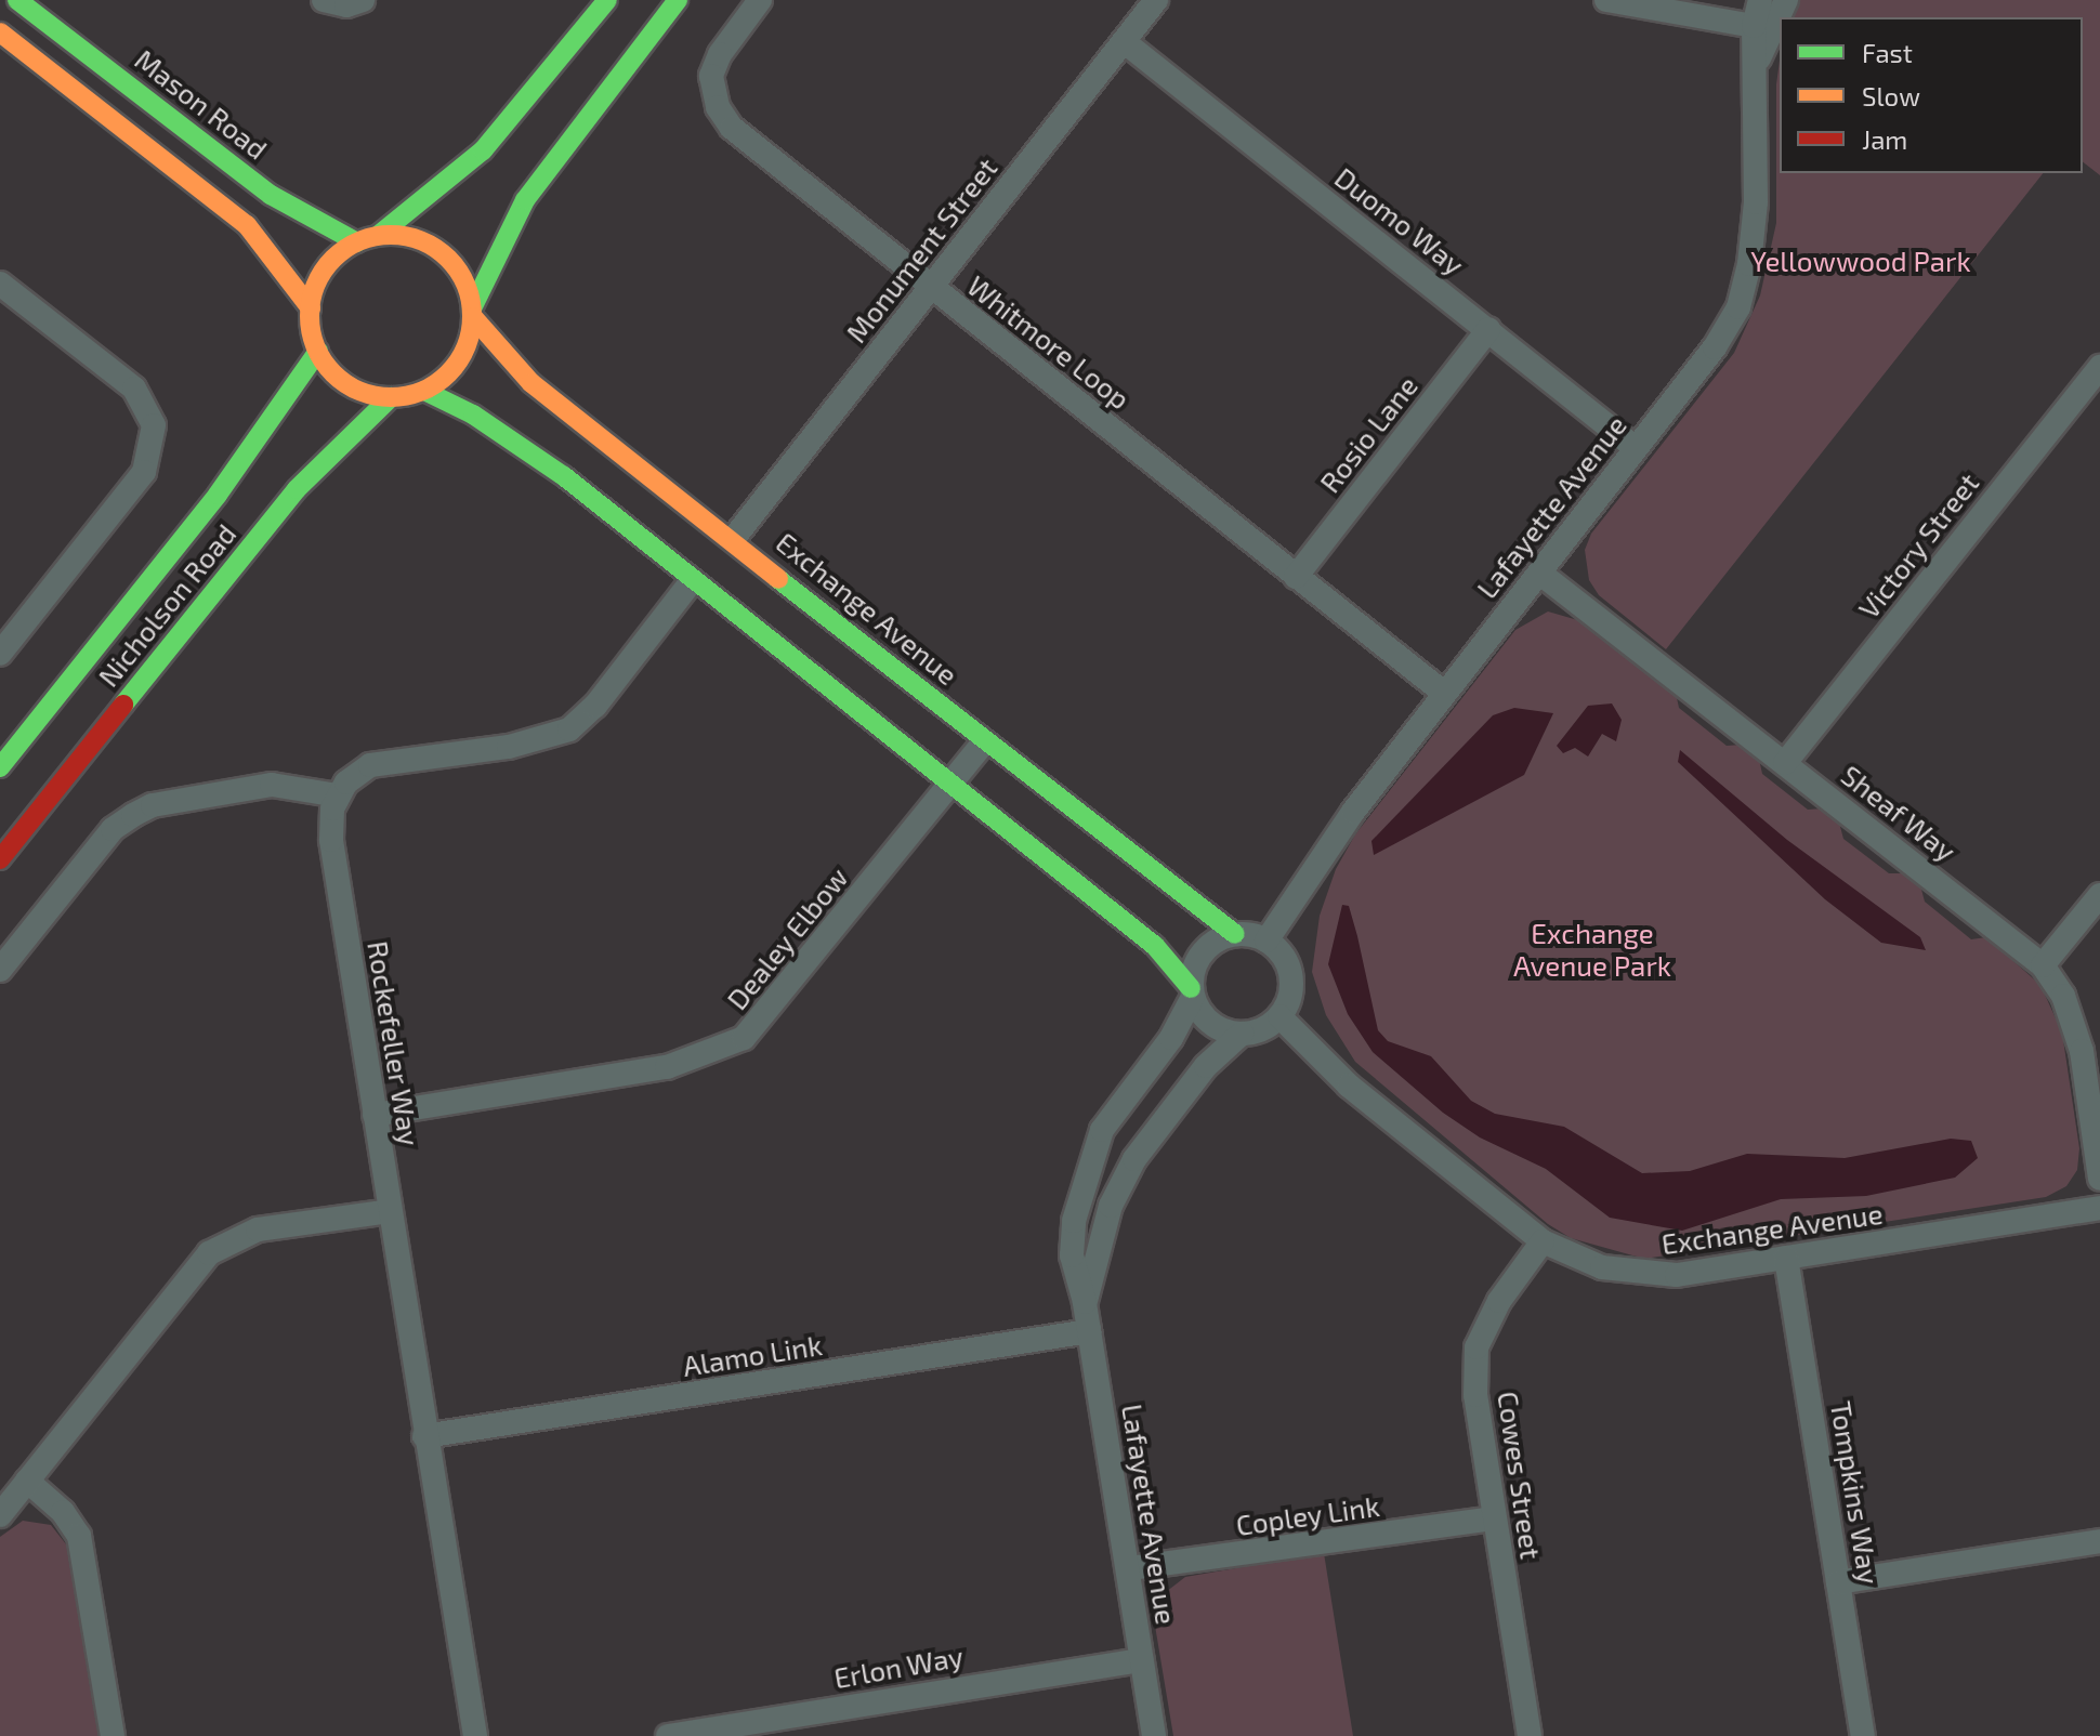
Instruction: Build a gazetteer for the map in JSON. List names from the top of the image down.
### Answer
{
  "streets": {
    "street": [
      "Mason Road",
      "Duomo Way",
      "Monument Street",
      "Whitmore Loop",
      "Rosio Lane",
      "Lafayette Avenue",
      "Victory Street",
      "Nicholson Road",
      "Exchange Avenue",
      "Sheaf Way",
      "Dealey Elbow",
      "Rockefeller Way",
      "Alamo Link",
      "Cowes Street",
      "Tompkins Way",
      "Copley Link",
      "Erlon Way"
    ]
  },
  "crossings": [
    ["Mason Road", "Nicholson Road"],
    ["Mason Road", "Exchange Avenue"],
    ["Duomo Way", "Monument Street"],
    ["Duomo Way", "Rosio Lane"],
    ["Duomo Way", "Lafayette Avenue"],
    ["Monument Street", "Whitmore Loop"],
    ["Monument Street", "Exchange Avenue"],
    ["Whitmore Loop", "Rosio Lane"],
    ["Whitmore Loop", "Lafayette Avenue"],
    ["Lafayette Avenue", "Exchange Avenue"],
    ["Lafayette Avenue", "Sheaf Way"],
    ["Lafayette Avenue", "Alamo Link"],
    ["Lafayette Avenue", "Copley Link"],
    ["Lafayette Avenue", "Erlon Way"],
    ["Victory Street", "Sheaf Way"],
    ["Nicholson Road", "Exchange Avenue"],
    ["Exchange Avenue", "Dealey Elbow"],
    ["Exchange Avenue", "Cowes Street"],
    ["Exchange Avenue", "Tompkins Way"],
    ["Dealey Elbow", "Rockefeller Way"],
    ["Rockefeller Way", "Alamo Link"],
    ["Cowes Street", "Copley Link"]
  ],
  "parks": ["Yellowwood Park", "Exchange Avenue Park"],
  "legend": ["Fast", "Slow", "Jam"]
}
